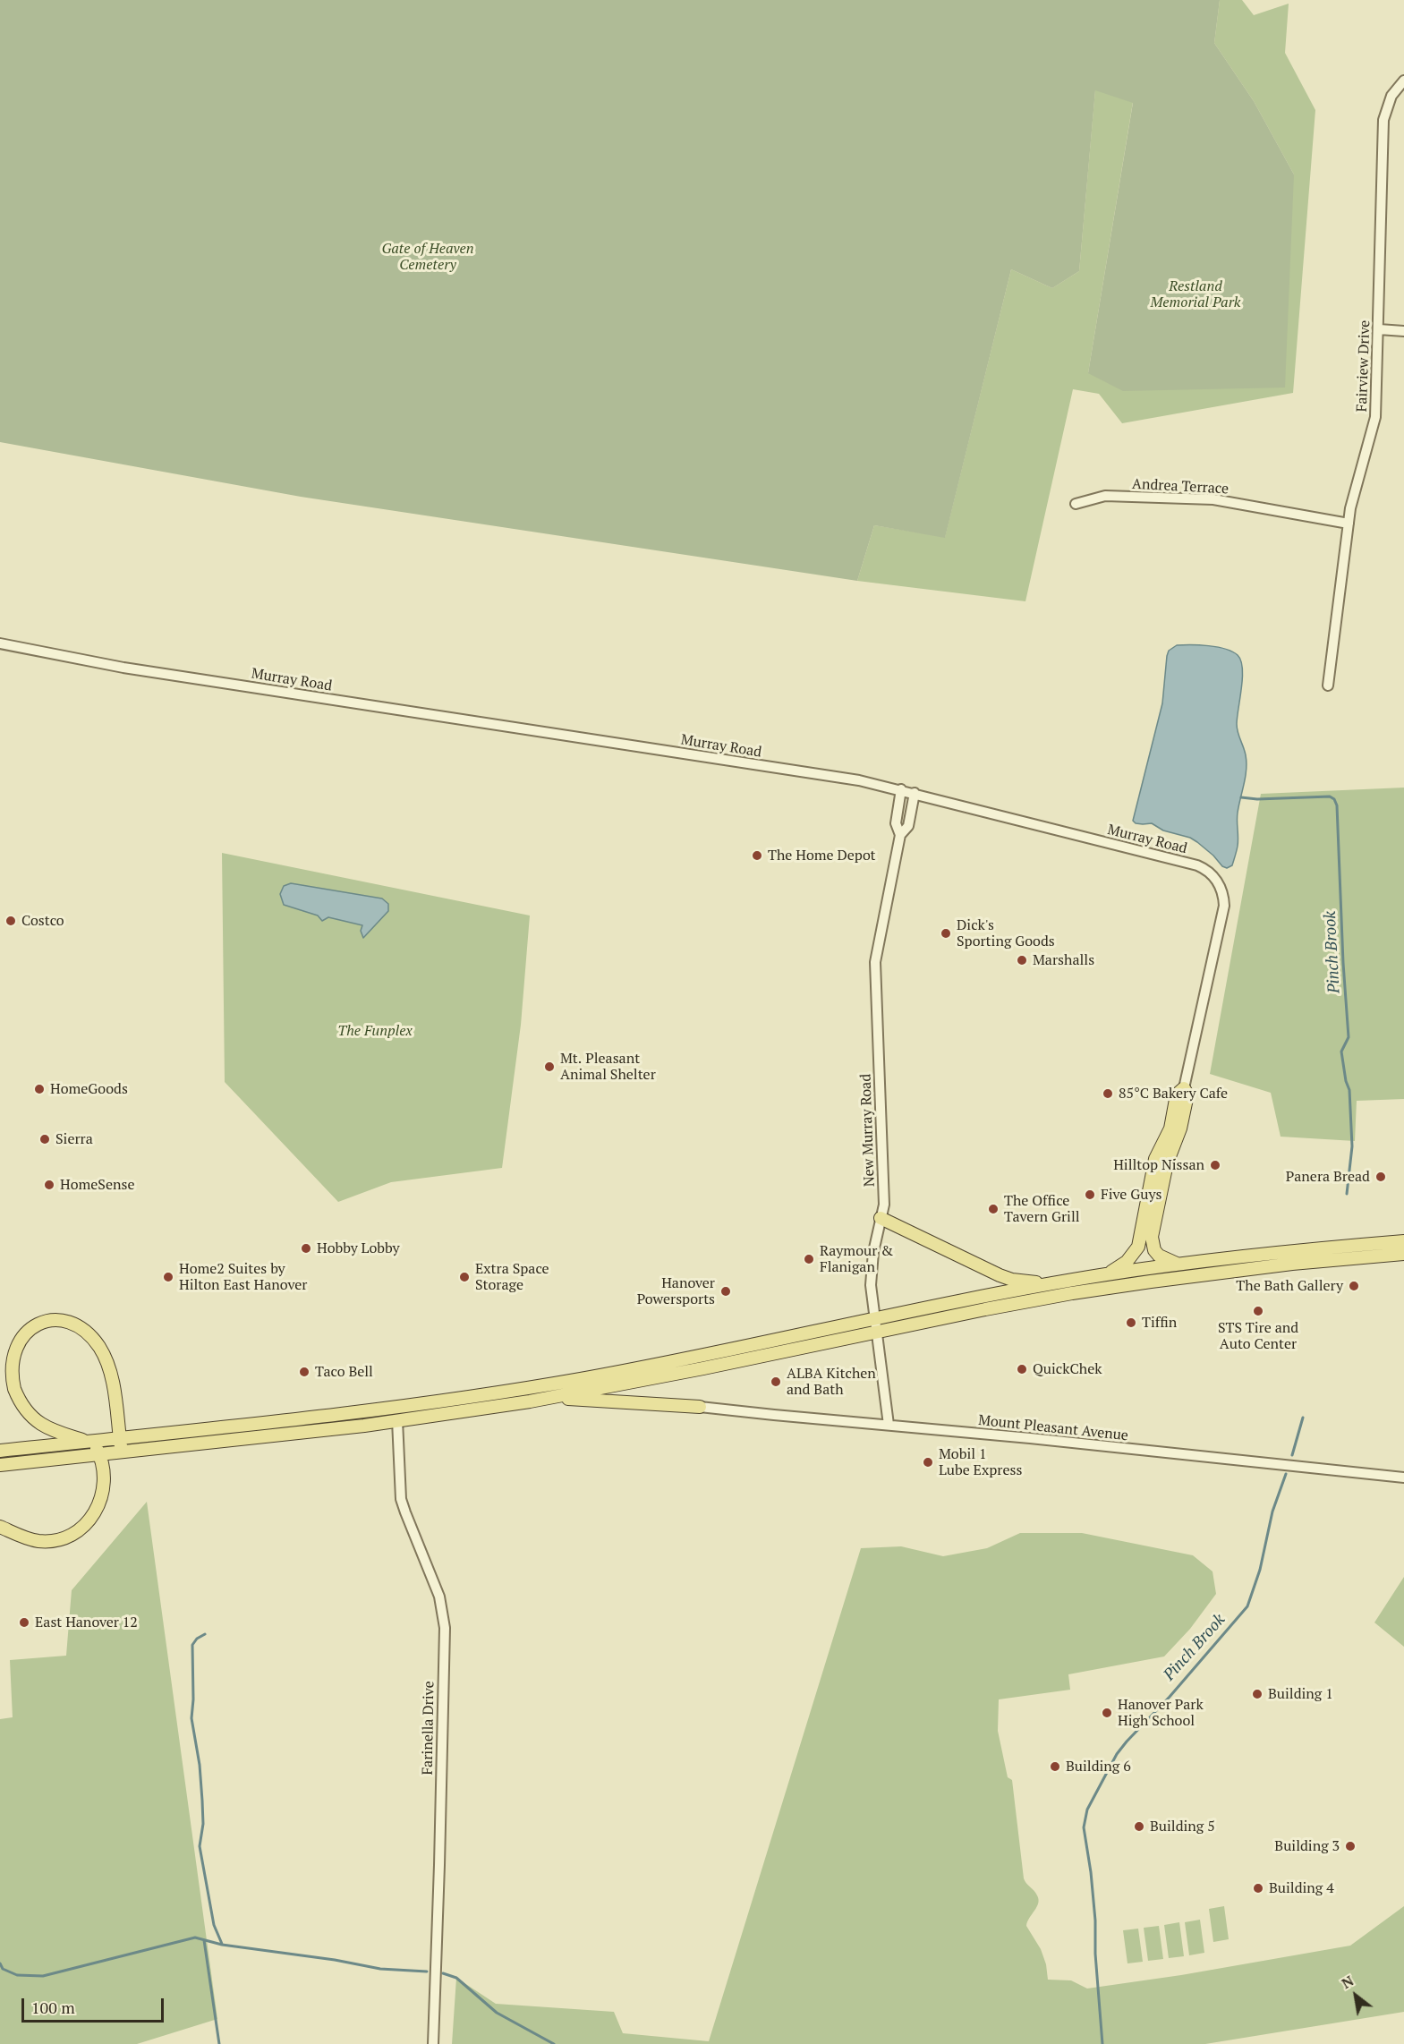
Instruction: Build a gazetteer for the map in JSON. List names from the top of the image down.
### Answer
{
  "streets": {
    "street": [
      "Fairview Drive",
      "Andrea Terrace",
      "Murray Road",
      "New Murray Road",
      "Mount Pleasant Avenue",
      "Farinella Drive"
    ]
  },
  "crossings": [
    ["Fairview Drive", "Andrea Terrace"],
    ["Murray Road", "New Murray Road"],
    ["New Murray Road", "Mount Pleasant Avenue"]
  ],
  "water": ["Pinch Brook"],
  "parks": ["Gate of Heaven Cemetery", "Restland Memorial Park", "The Funplex"],
  "places": [
    "The Home Depot",
    "Costco",
    "Dick's Sporting Goods",
    "Marshalls",
    "Mt. Pleasant Animal Shelter",
    "HomeGoods",
    "85°C Bakery Cafe",
    "Sierra",
    "Hilltop Nissan",
    "Panera Bread",
    "HomeSense",
    "Five Guys",
    "The Office Tavern Grill",
    "Hobby Lobby",
    "Raymour & Flanigan",
    "Home2 Suites by Hilton East Hanover",
    "Extra Space Storage",
    "The Bath Gallery",
    "Hanover Powersports",
    "STS Tire and Auto Center",
    "Tiffin",
    "QuickChek",
    "Taco Bell",
    "ALBA Kitchen and Bath",
    "Mobil 1 Lube Express",
    "East Hanover 12",
    "Building 1",
    "Hanover Park High School",
    "Building 6",
    "Building 5",
    "Building 3",
    "Building 4"
  ],
  "scale_bar": "100 m",
  "north": "top left"
}
